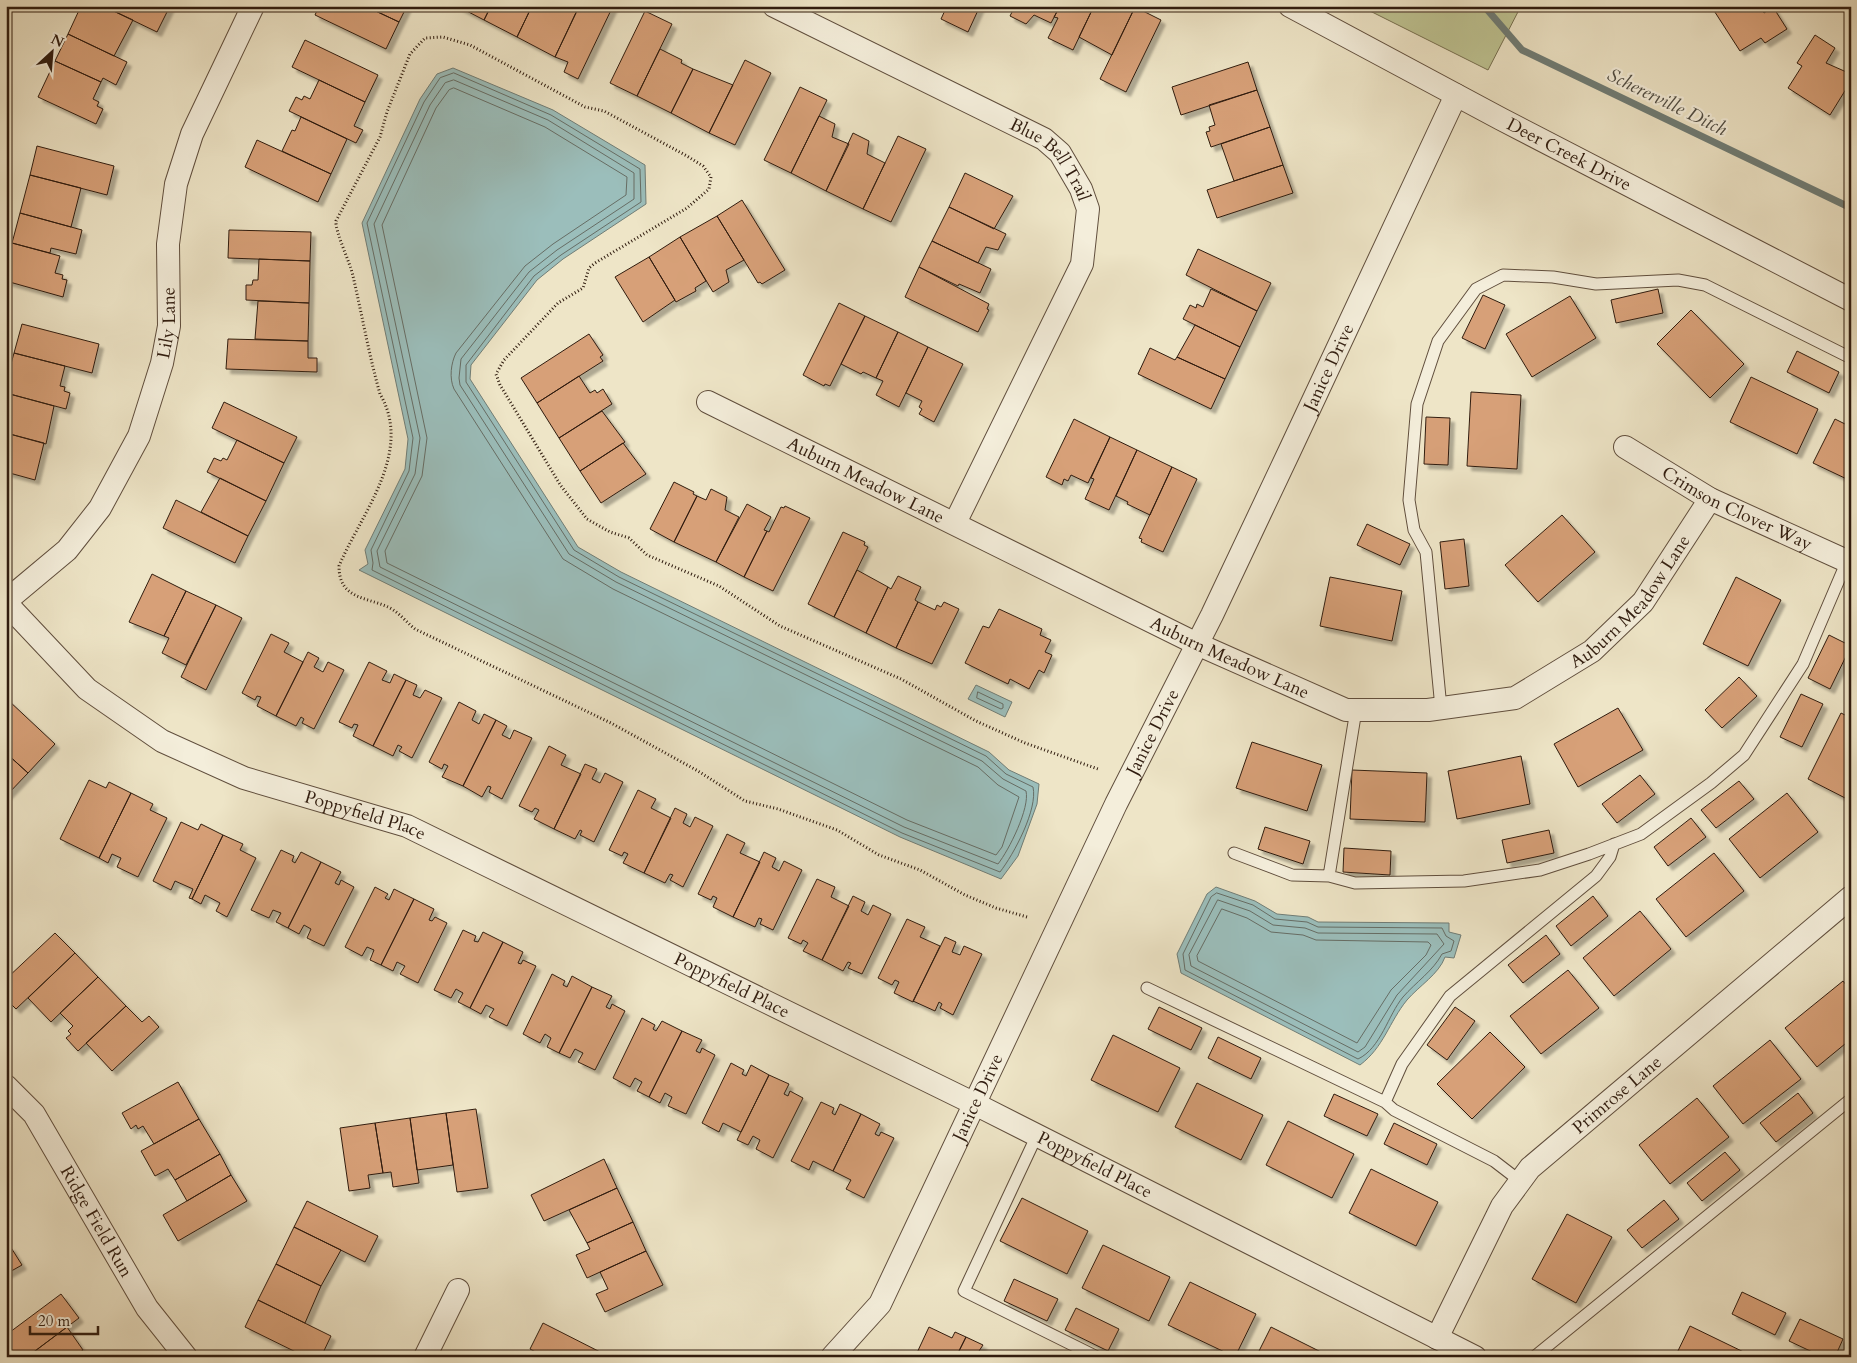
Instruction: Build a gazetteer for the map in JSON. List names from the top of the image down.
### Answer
{
  "streets": {
    "street": [
      "Deer Creek Drive",
      "Blue Bell Trail",
      "Lily Lane",
      "Janice Drive",
      "Auburn Meadow Lane",
      "Crimson Clover Way",
      "Poppyfield Place",
      "Primrose Lane",
      "Ridge Field Run"
    ]
  },
  "crossings": [
    ["Deer Creek Drive", "Janice Drive"],
    ["Blue Bell Trail", "Auburn Meadow Lane"],
    ["Lily Lane", "Poppyfield Place"],
    ["Janice Drive", "Auburn Meadow Lane"],
    ["Janice Drive", "Poppyfield Place"],
    ["Auburn Meadow Lane", "Crimson Clover Way"],
    ["Poppyfield Place", "Primrose Lane"]
  ],
  "water": ["Schererville Ditch"],
  "scale_bar": "20 m",
  "north": "top right"
}
